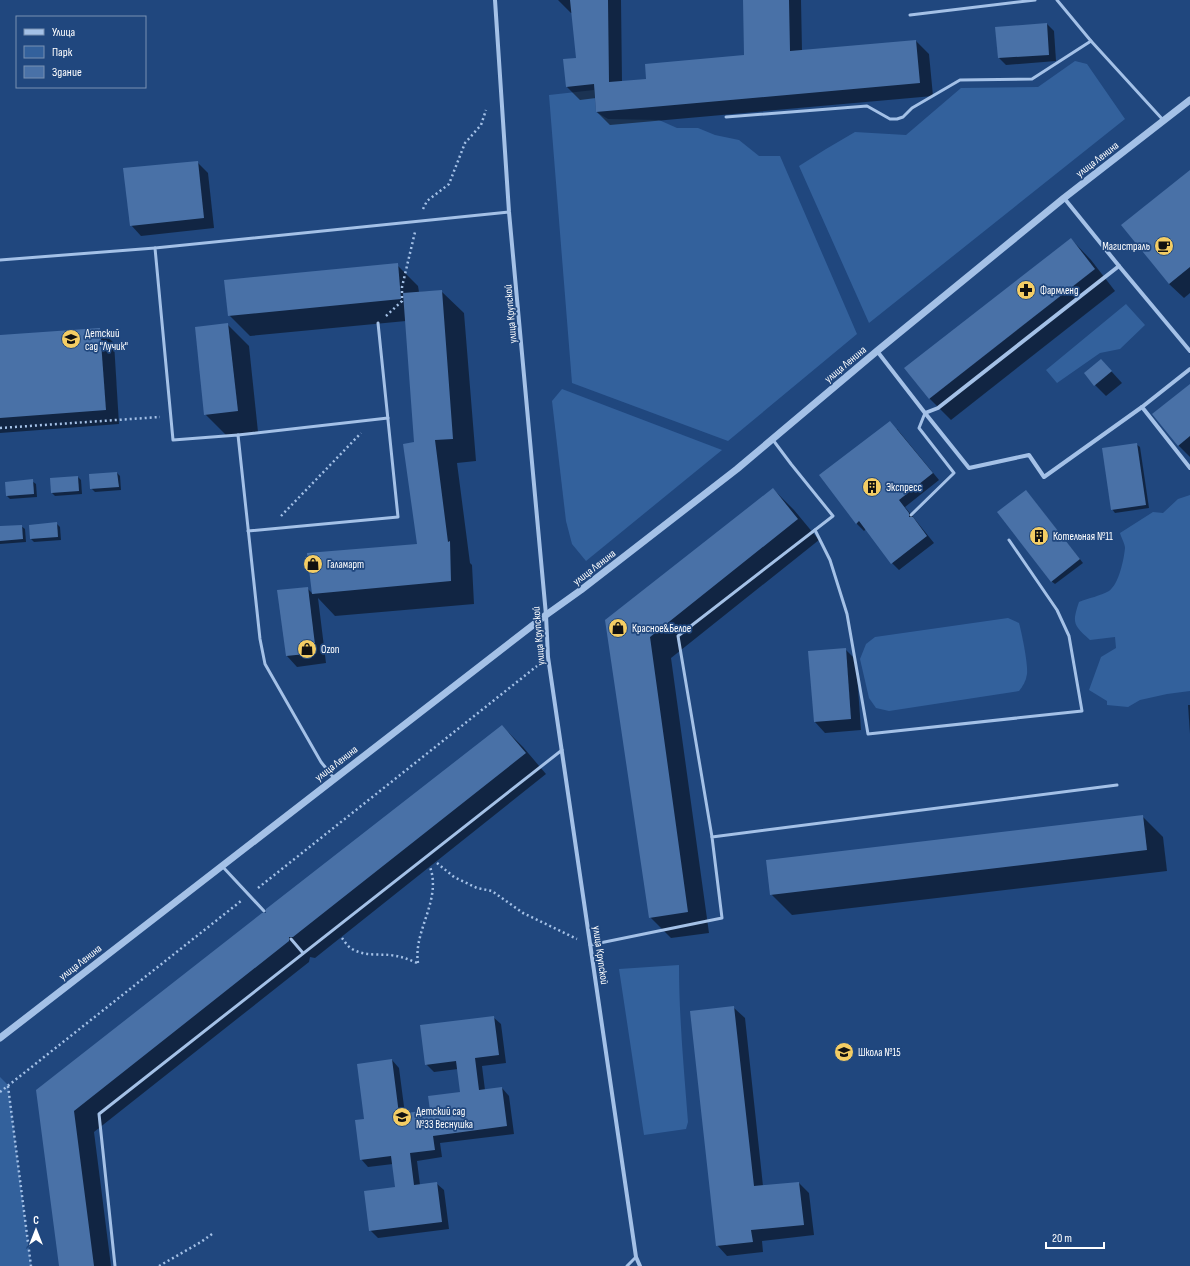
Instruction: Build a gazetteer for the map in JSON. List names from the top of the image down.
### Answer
{
  "streets": {
    "street": ["улица Ленина", "улица Крупской"]
  },
  "crossings": [
    ["улица Ленина", "улица Крупской"]
  ],
  "places": {
    "cafe": ["Магистраль"],
    "pharmacy": ["Фармленд"],
    "school or university": ["Детский сад \"Лучик\"", "Школа №15", "Детский сад №33 Веснушка"],
    "building": ["Экспресс", "Котельная №11"],
    "shop": ["Галамарт", "Красное&Белое", "Ozon"]
  },
  "legend": ["Улица", "Парк", "Здание"],
  "scale_bar": "20 m",
  "north": "top"
}
